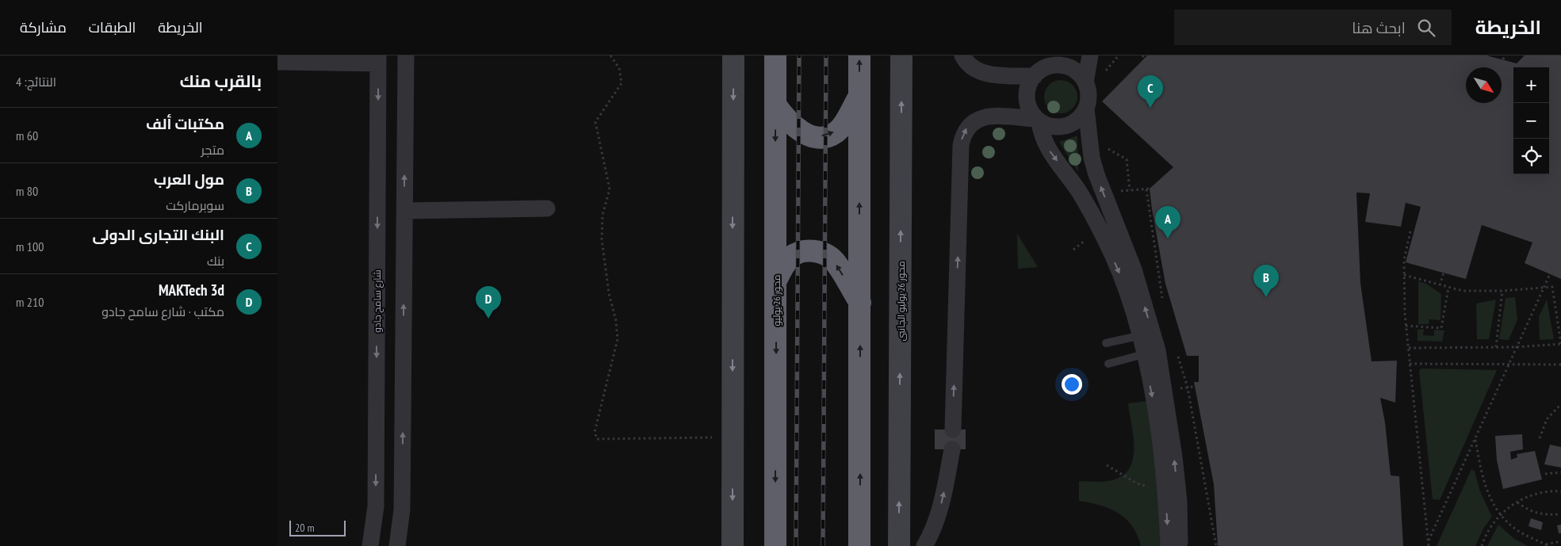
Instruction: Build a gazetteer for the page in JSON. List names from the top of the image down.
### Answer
{
  "streets": {
    "highway": ["محور 26 يوليو"],
    "main road": ["محور 26 يوليو الجانبى"],
    "street": ["شارع سامح جادو"]
  },
  "scale_bar": "20 m",
  "north": "bottom right",
  "page": {
    "header": "الخريطة",
    "search": "ابحث هنا",
    "nav": ["الخريطة", "الطبقات", "مشاركة"],
    "heading": ["بالقرب منك", "النتائج: 4"],
    "map_buttons": ["+", "−"],
    "pins": [
      "C",
      "A",
      "B",
      "D"
    ],
    "list": [
      {
        "mark": "A",
        "name": "مكتبات ألف",
        "note": "متجر",
        "value": "60 m"
      },
      {
        "mark": "B",
        "name": "مول العرب",
        "note": "سوبرماركت",
        "value": "80 m"
      },
      {
        "mark": "C",
        "name": "البنك التجارى الدولى",
        "note": "بنك",
        "value": "100 m"
      },
      {
        "mark": "D",
        "name": "MAKTech 3d",
        "note": "مكتب · شارع سامح جادو",
        "value": "210 m"
      }
    ],
    "scale": "20 m"
  }
}
